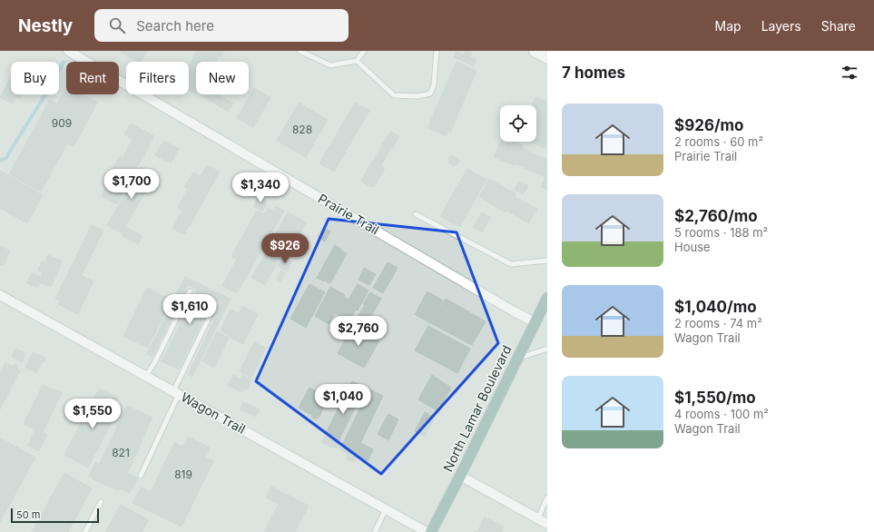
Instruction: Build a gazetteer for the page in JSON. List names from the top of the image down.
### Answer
{
  "streets": {
    "main road": ["North Lamar Boulevard"],
    "street": ["Prairie Trail", "Wagon Trail"]
  },
  "crossings": [
    ["Prairie Trail", "North Lamar Boulevard"]
  ],
  "house_numbers": [
    "909",
    "828",
    "821",
    "819"
  ],
  "scale_bar": "50 m",
  "page": {
    "header": "Nestly",
    "search": "Search here",
    "nav": ["Map", "Layers", "Share"],
    "heading": "7 homes",
    "chip": [
      "Buy",
      "Rent",
      "Filters",
      "New"
    ],
    "list": [
      {
        "name": "$926/mo",
        "note": "2 rooms · 60 m² · Prairie Trail"
      },
      {
        "name": "$2,760/mo",
        "note": "5 rooms · 188 m² · House"
      },
      {
        "name": "$1,040/mo",
        "note": "2 rooms · 74 m² · Wagon Trail"
      },
      {
        "name": "$1,550/mo",
        "note": "4 rooms · 100 m² · Wagon Trail"
      }
    ],
    "price": [
      "$1,700",
      "$1,340",
      "$926",
      "$1,610",
      "$2,760",
      "$1,040",
      "$1,550"
    ],
    "scale": "50 m"
  }
}
